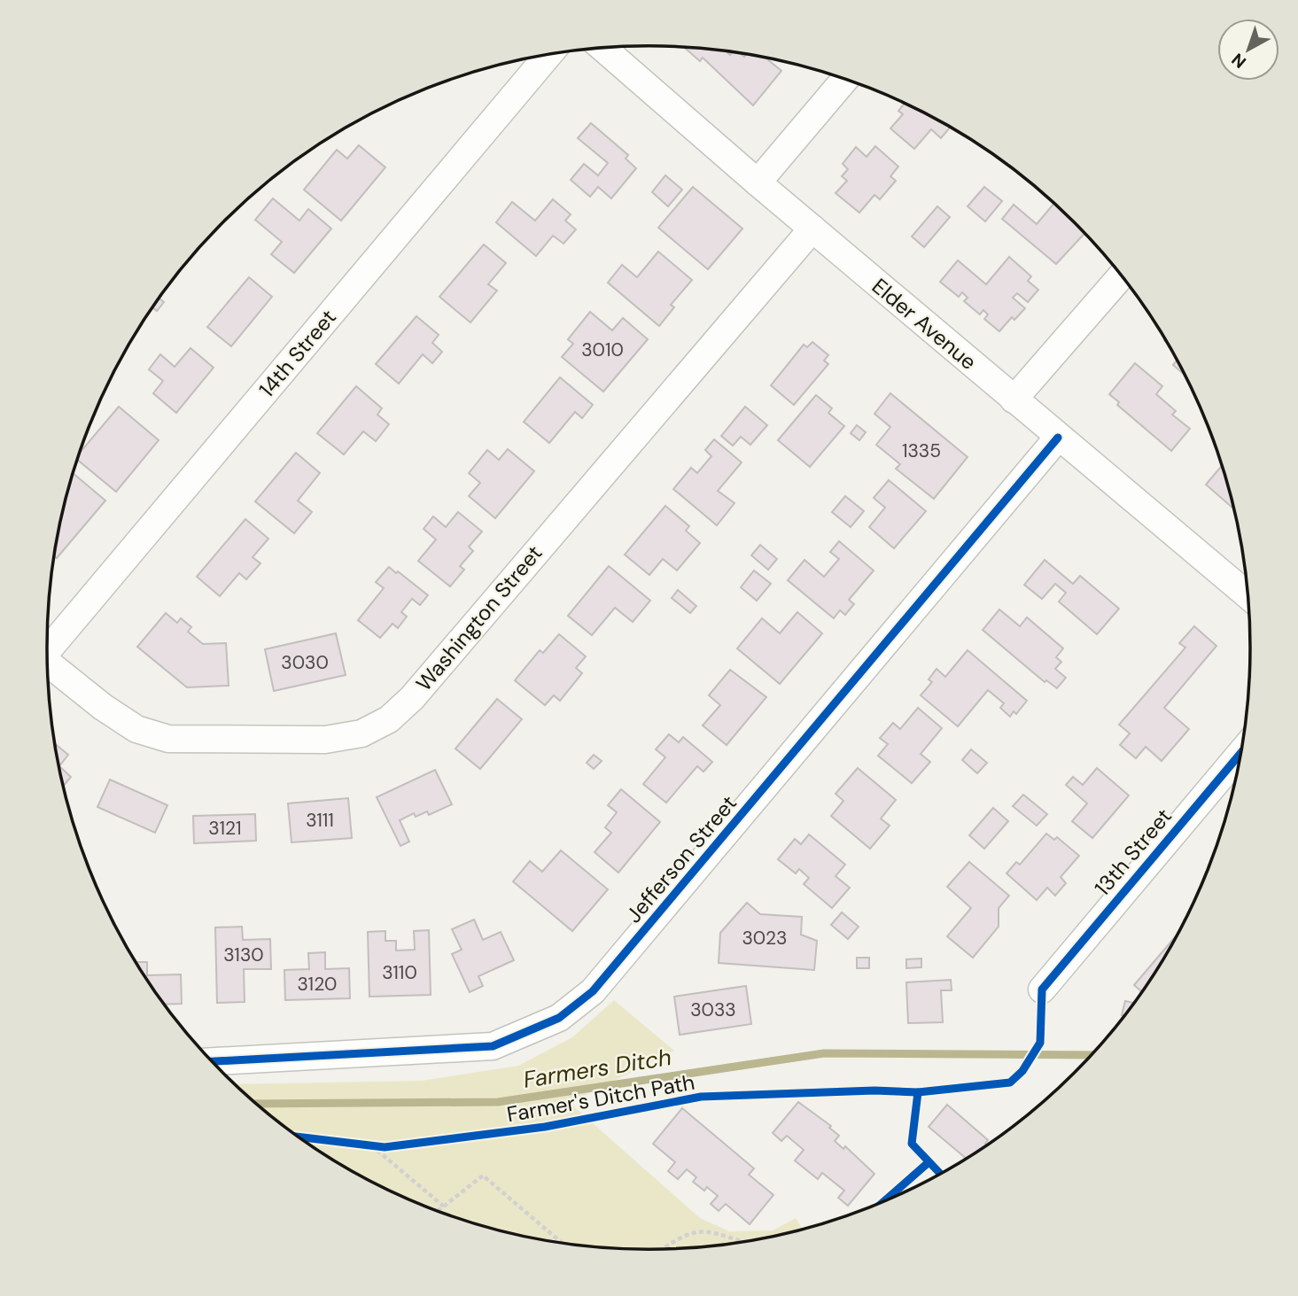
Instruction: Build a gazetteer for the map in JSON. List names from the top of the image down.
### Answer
{
  "streets": {
    "street": [
      "Elder Avenue",
      "14th Street",
      "Washington Street",
      "13th Street",
      "Jefferson Street"
    ],
    "cycle path": ["Farmer's Ditch Path"]
  },
  "crossings": [
    ["Elder Avenue", "Washington Street"],
    ["Elder Avenue", "Jefferson Street"]
  ],
  "water": ["Farmers Ditch"],
  "house_numbers": [
    "3010",
    "1335",
    "3030",
    "3111",
    "3121",
    "3023",
    "3130",
    "3110",
    "3120",
    "3033"
  ],
  "north": "bottom left"
}
